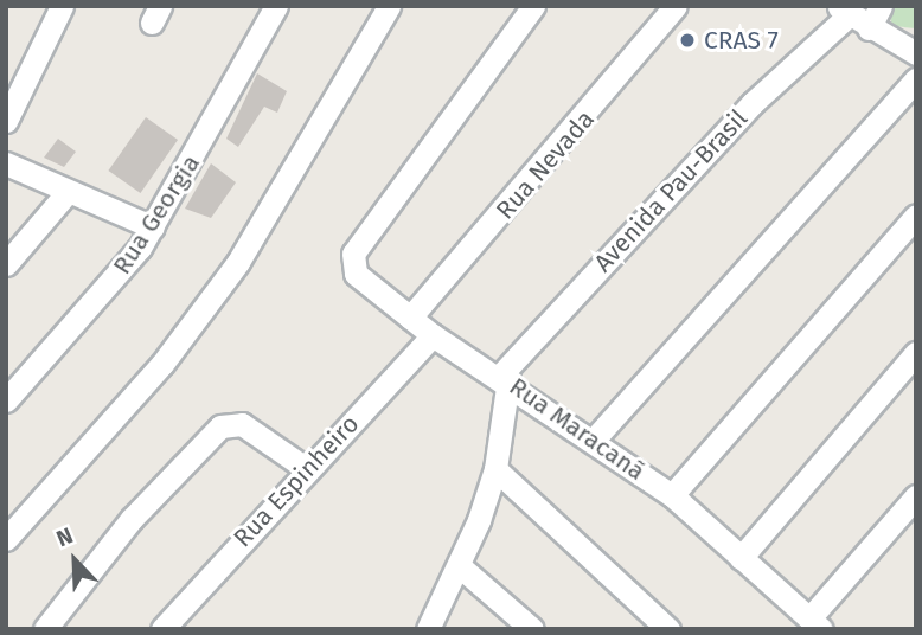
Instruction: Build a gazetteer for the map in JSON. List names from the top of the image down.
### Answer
{
  "streets": {
    "street": [
      "Rua Nevada",
      "Avenida Pau-Brasil",
      "Rua Georgia",
      "Rua Maracanã",
      "Rua Espinheiro"
    ]
  },
  "crossings": [
    ["Rua Nevada", "Rua Maracanã"],
    ["Avenida Pau-Brasil", "Rua Maracanã"],
    ["Rua Maracanã", "Rua Espinheiro"]
  ],
  "places": ["CRAS 7"],
  "north": "top left"
}
